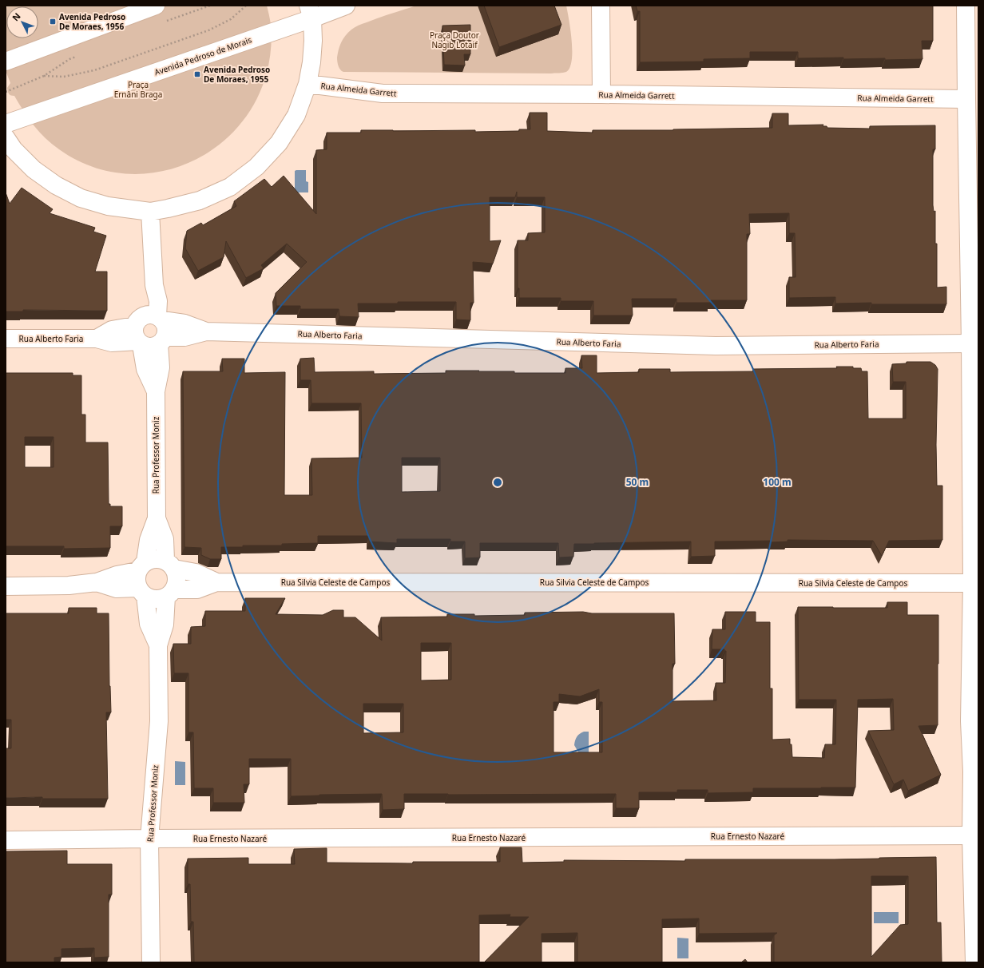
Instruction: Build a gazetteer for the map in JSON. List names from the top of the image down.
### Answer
{
  "streets": {
    "main road": [
      "Avenida Pedroso de Morais",
      "Rua Almeida Garrett",
      "Rua Alberto Faria",
      "Rua Professor Moniz",
      "Rua Silvia Celeste de Campos",
      "Rua Ernesto Nazaré"
    ]
  },
  "crossings": [
    ["Rua Alberto Faria", "Rua Professor Moniz"],
    ["Rua Professor Moniz", "Rua Silvia Celeste de Campos"],
    ["Rua Professor Moniz", "Rua Ernesto Nazaré"]
  ],
  "parks": ["Praça Doutor Nagib Lotaif", "Praça Ernâni Braga"],
  "places": {
    "transit": ["Avenida Pedroso De Moraes, 1956", "Avenida Pedroso De Moraes, 1955"]
  },
  "north": "top left",
  "rings": ["50 m", "100 m"]
}
